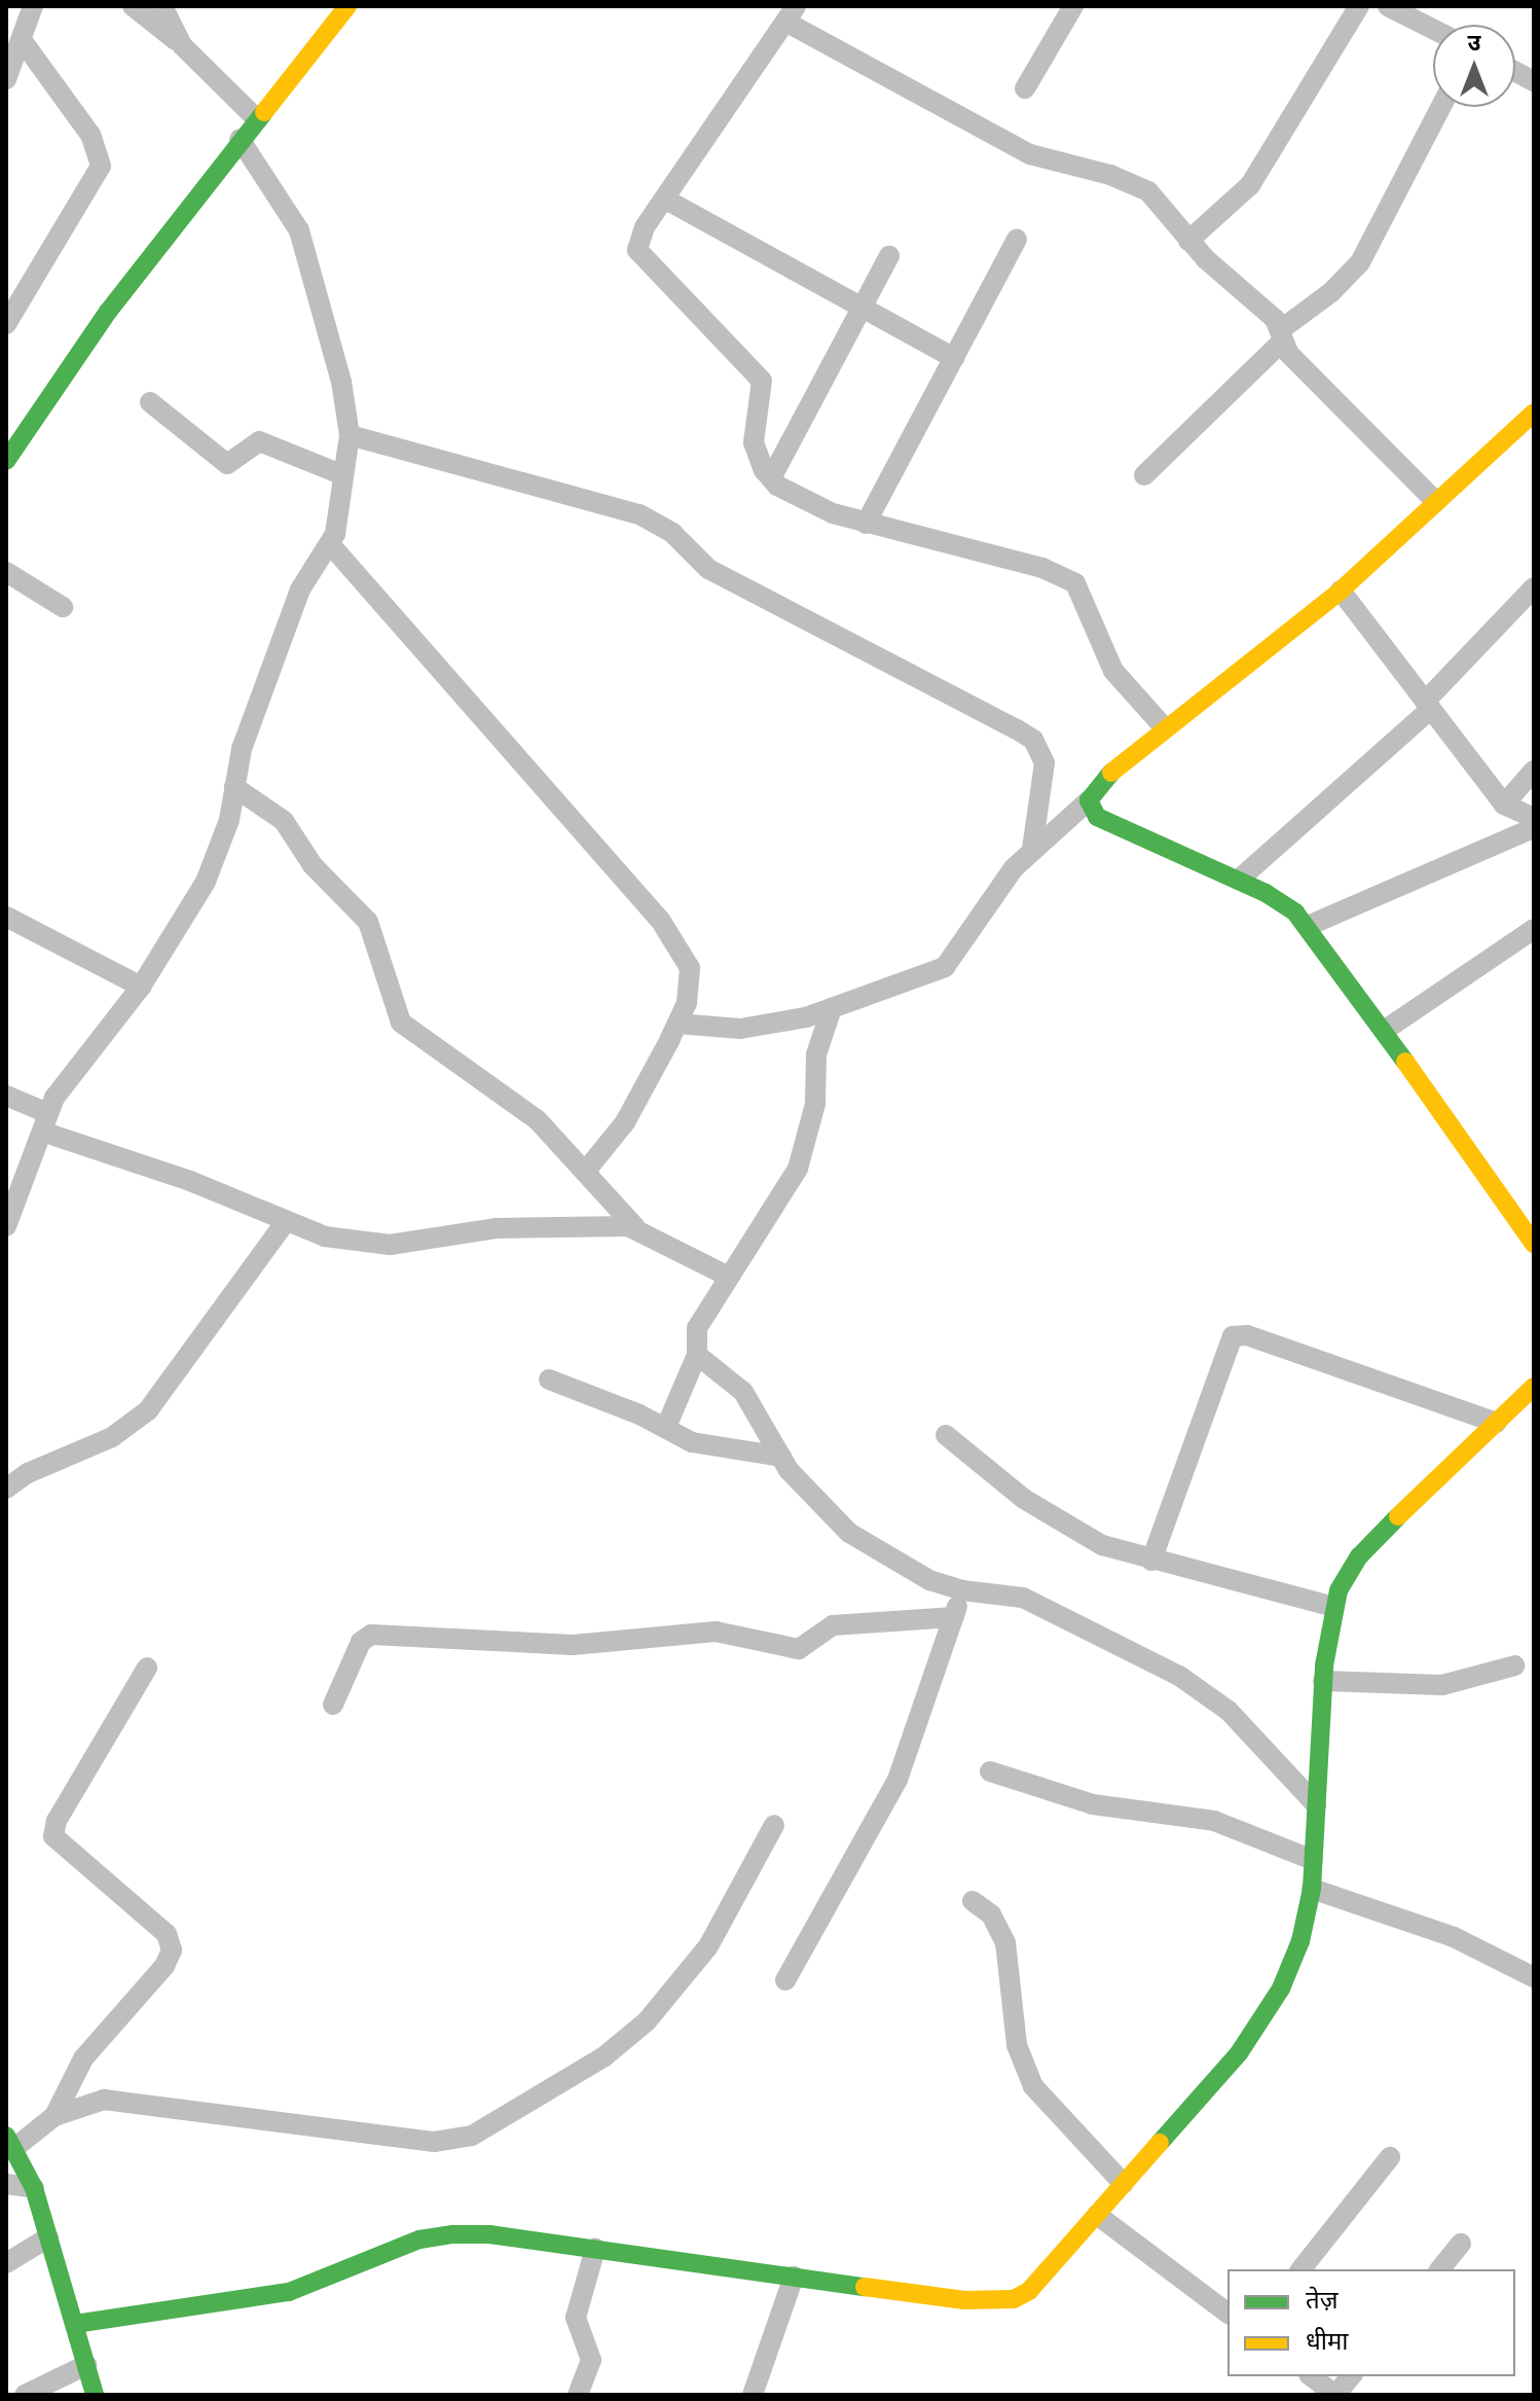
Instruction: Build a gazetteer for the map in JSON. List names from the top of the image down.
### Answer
{
  "legend": ["तेज़", "धीमा"],
  "north": "top"
}
